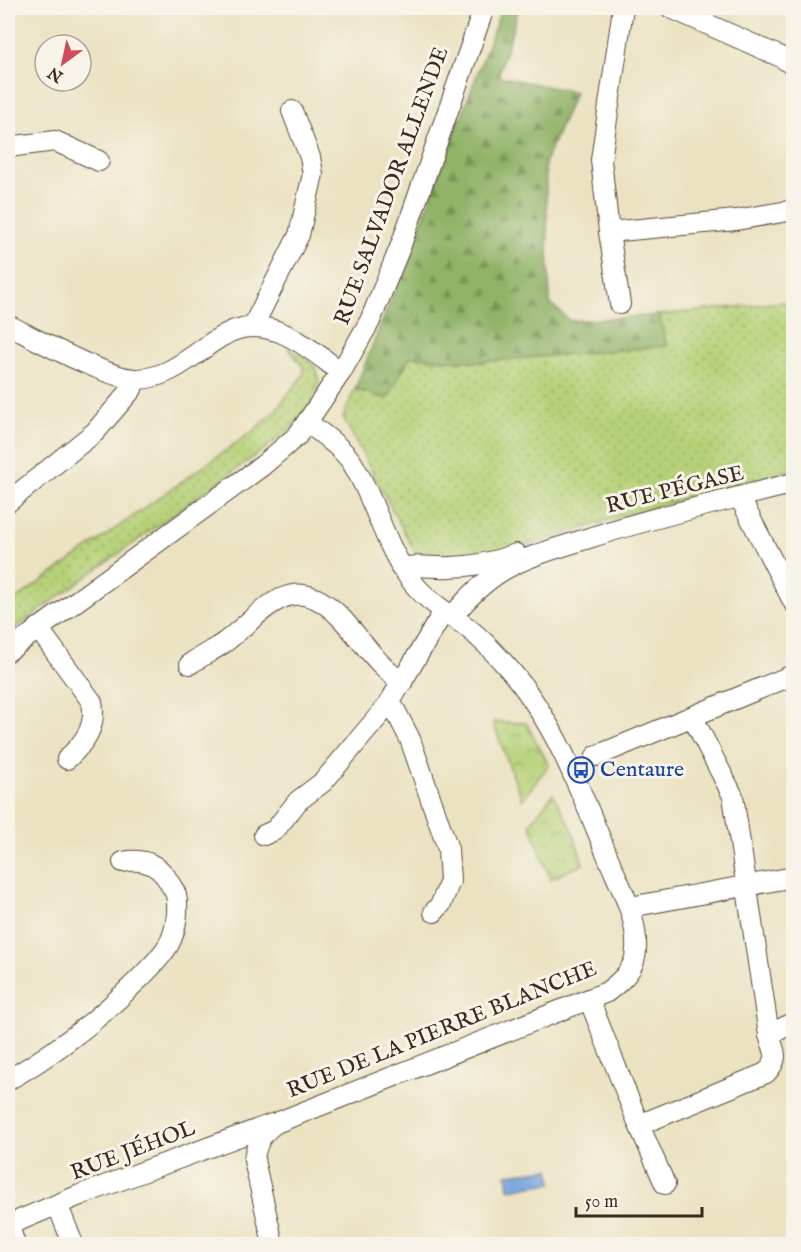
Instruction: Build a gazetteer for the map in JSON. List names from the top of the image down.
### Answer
{
  "streets": {
    "street": [
      "RUE SALVADOR ALLENDE",
      "RUE PÉGASE",
      "RUE DE LA PIERRE BLANCHE",
      "RUE JÉHOL"
    ]
  },
  "crossings": [
    ["RUE SALVADOR ALLENDE", "RUE DE LA PIERRE BLANCHE"],
    ["RUE PÉGASE", "RUE DE LA PIERRE BLANCHE"],
    ["RUE DE LA PIERRE BLANCHE", "RUE JÉHOL"]
  ],
  "places": {
    "bus stop": ["Centaure"]
  },
  "scale_bar": "50 m",
  "north": "bottom left"
}
